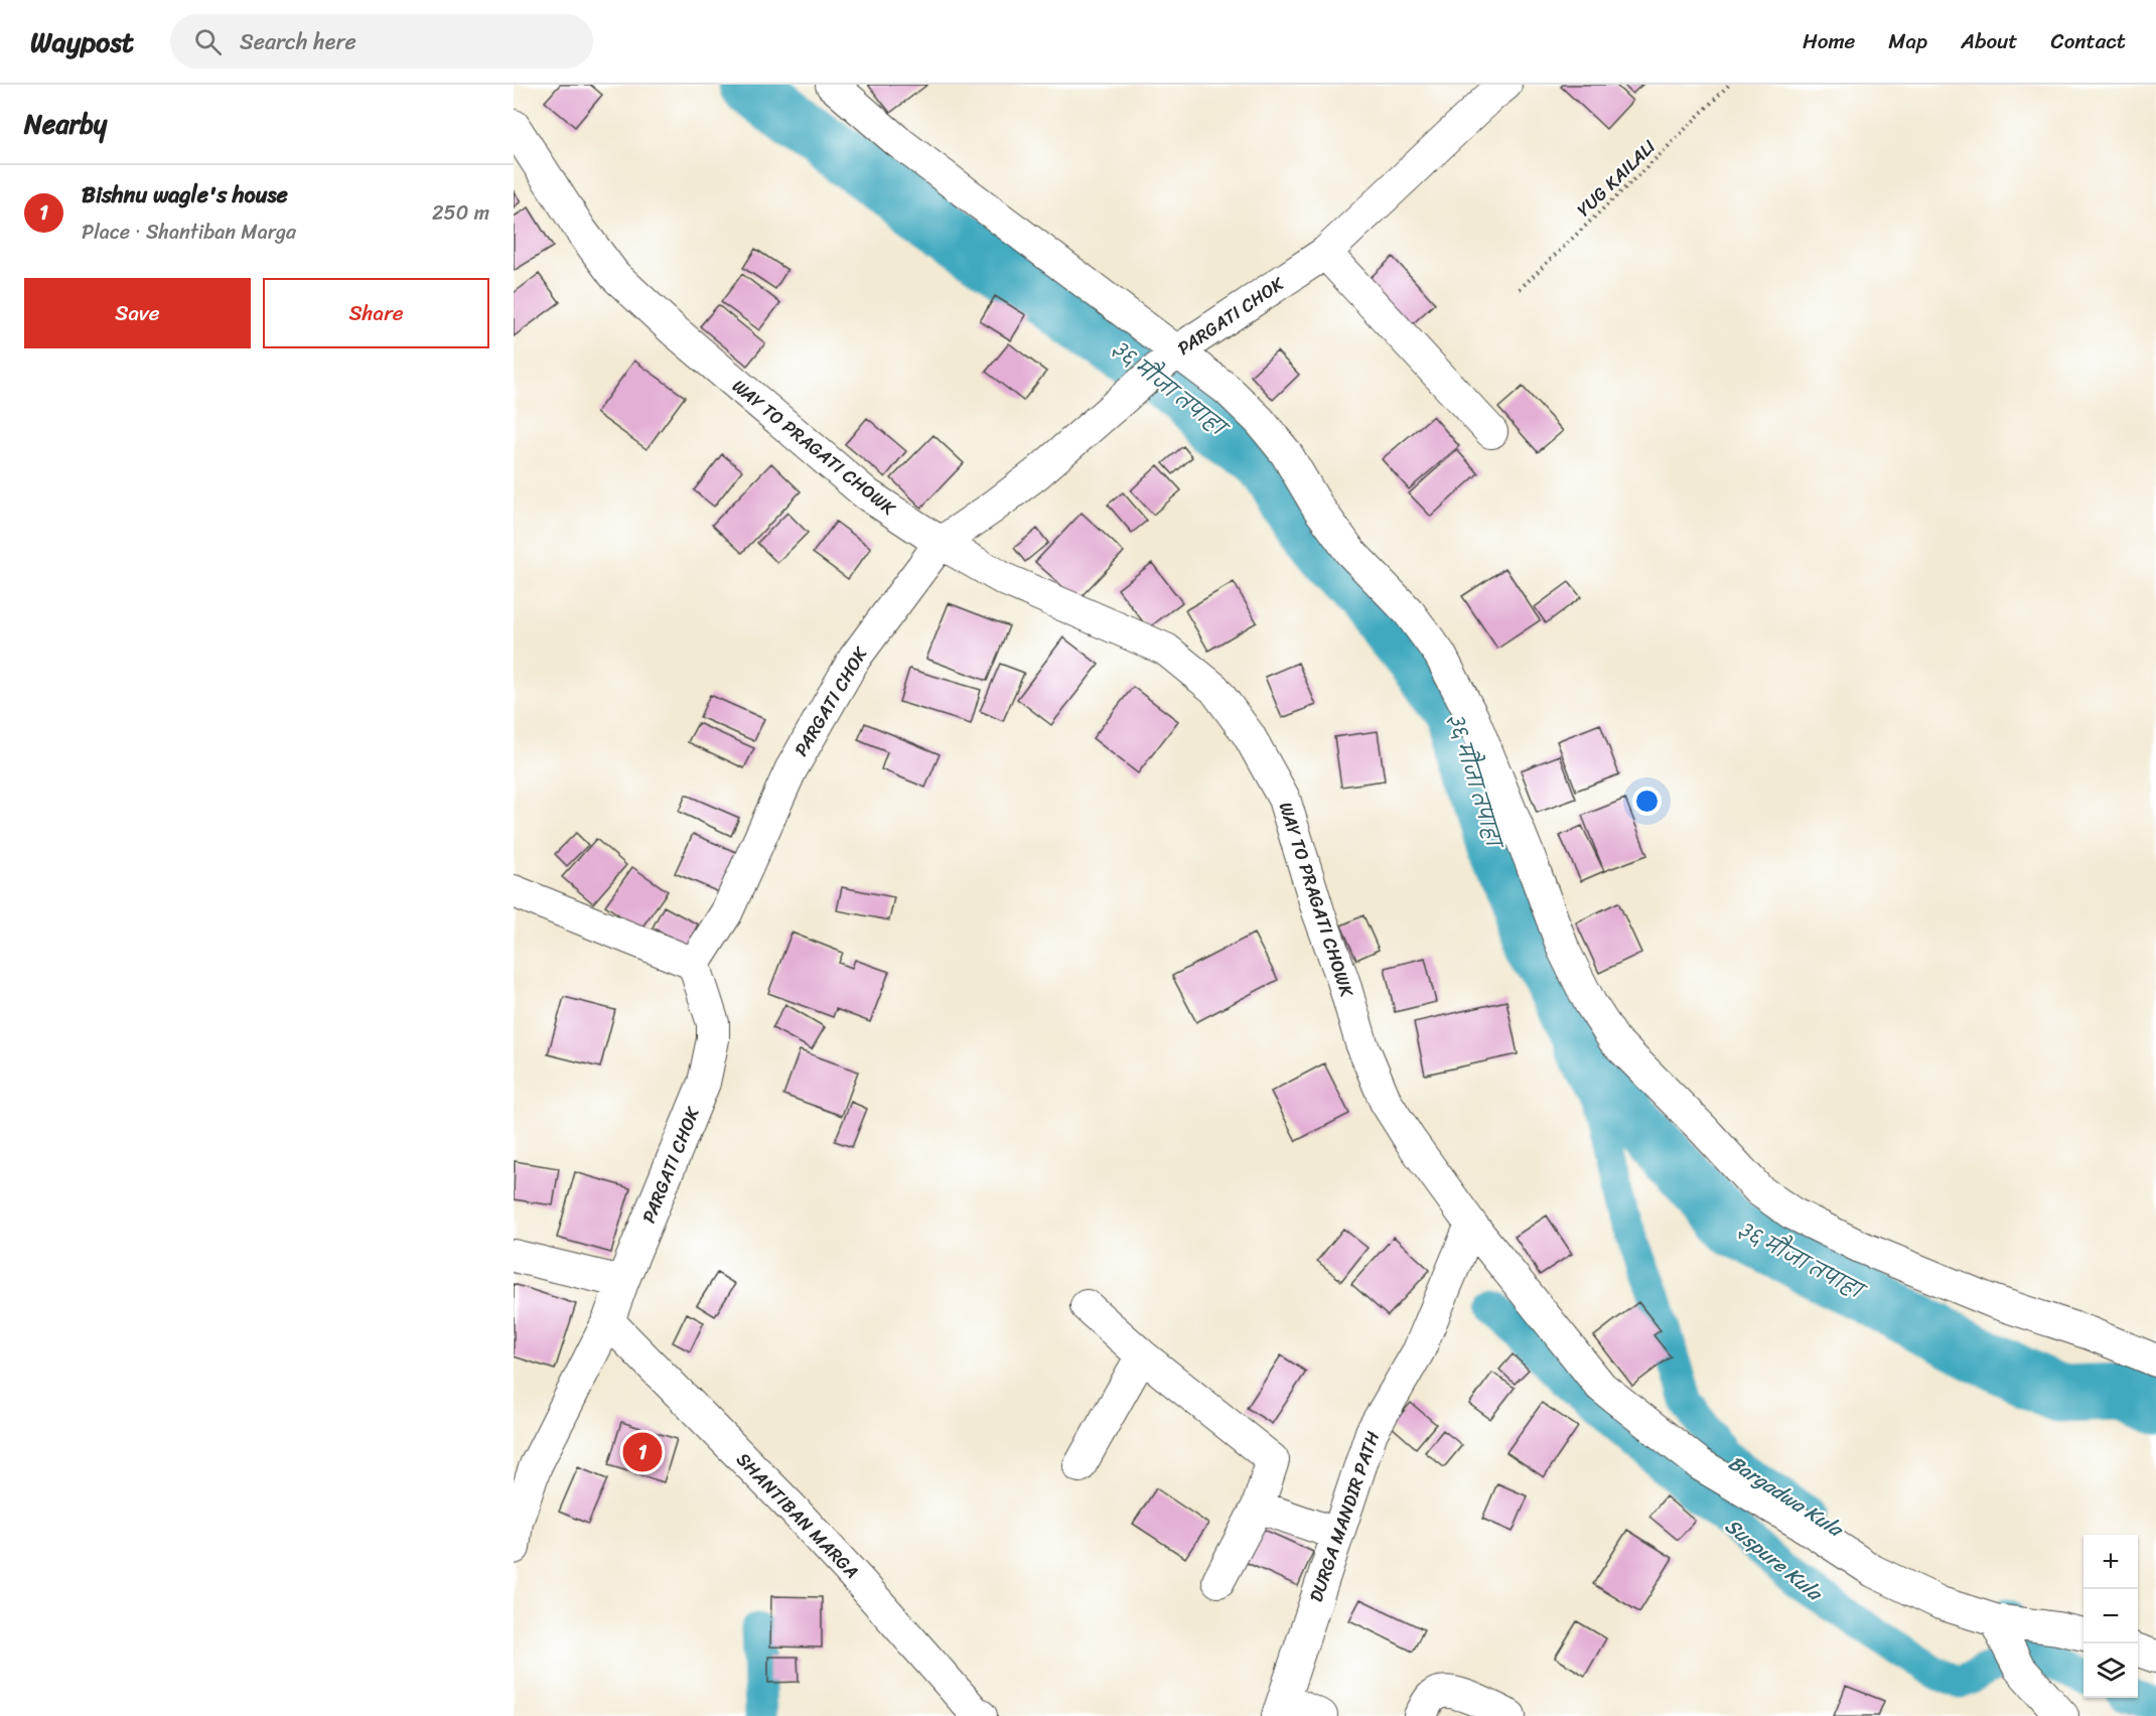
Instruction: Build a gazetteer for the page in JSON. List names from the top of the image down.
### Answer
{
  "streets": {
    "street": [
      "PARGATI CHOK",
      "WAY TO PRAGATI CHOWK",
      "SHANTIBAN MARGA",
      "DURGA MANDIR PATH"
    ],
    "path": ["YUG KAILALI"]
  },
  "crossings": [
    ["PARGATI CHOK", "WAY TO PRAGATI CHOWK"],
    ["PARGATI CHOK", "SHANTIBAN MARGA"],
    ["WAY TO PRAGATI CHOWK", "DURGA MANDIR PATH"]
  ],
  "water": ["३६ मौजा तपाहा", "Bargadwa Kula", "Suspure Kula"],
  "page": {
    "header": "Waypost",
    "search": "Search here",
    "nav": [
      "Home",
      "Map",
      "About",
      "Contact"
    ],
    "heading": "Nearby",
    "list": [
      {
        "mark": "1",
        "name": "Bishnu wagle's house",
        "note": "Place · Shantiban Marga",
        "value": "250 m"
      }
    ],
    "buttons": ["Save", "Share"],
    "pins": "1",
    "map_buttons": ["+", "−"]
  }
}
